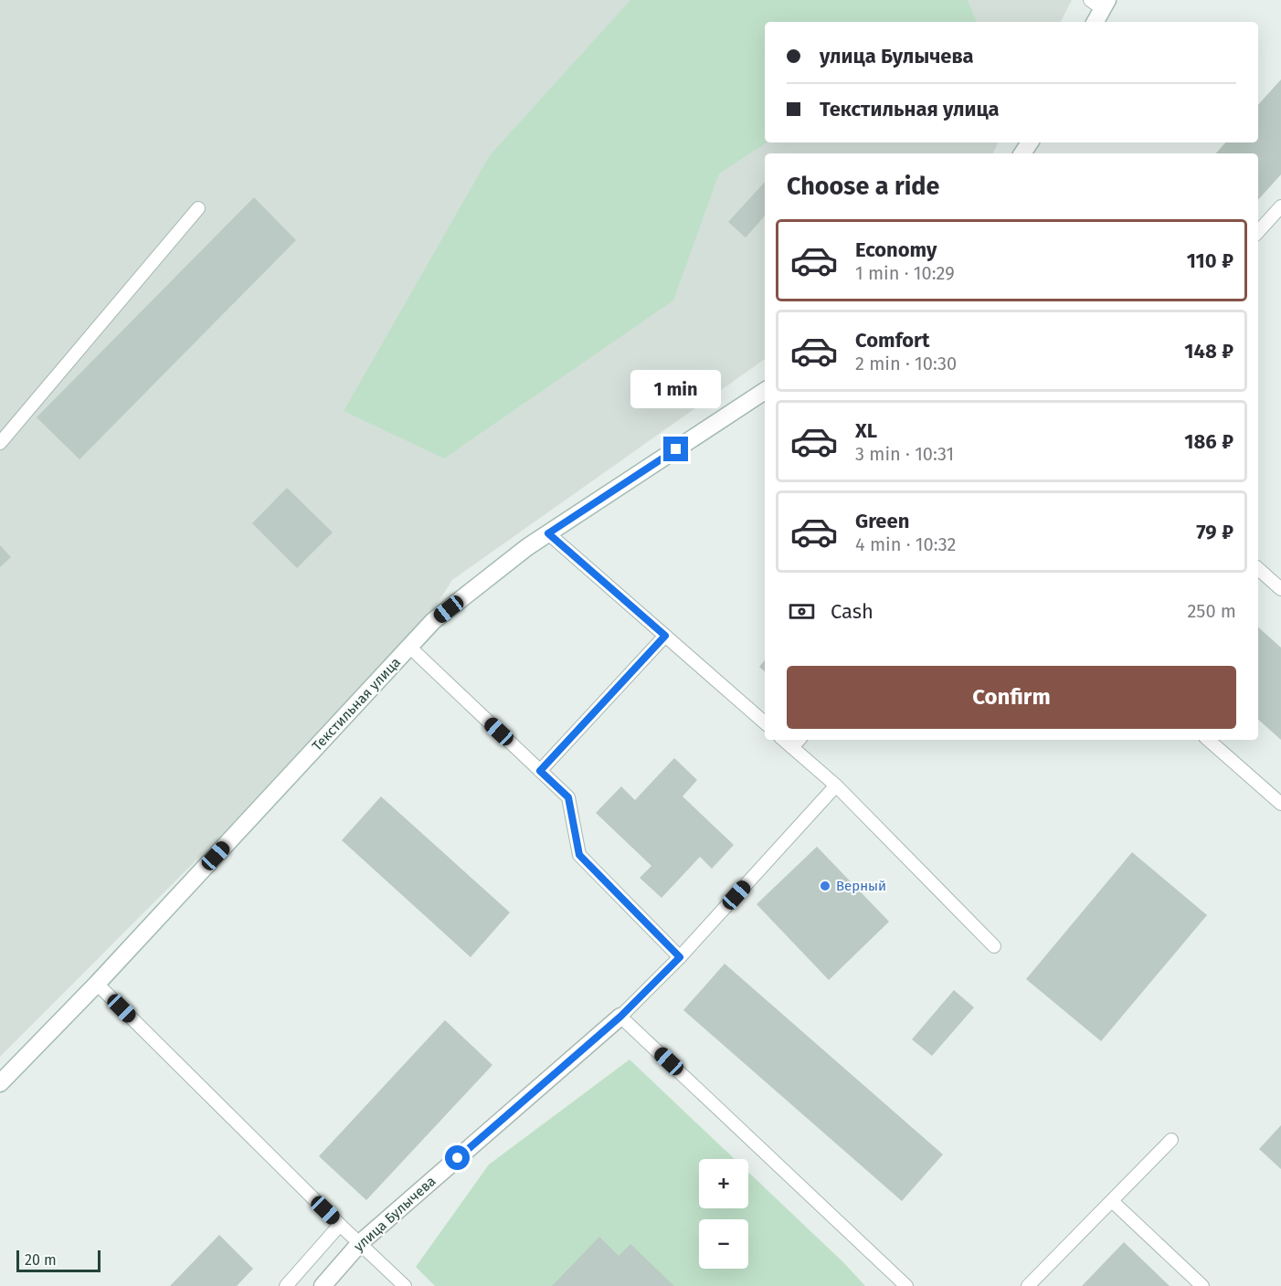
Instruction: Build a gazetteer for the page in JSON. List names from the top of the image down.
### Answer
{
  "streets": {
    "main road": ["Текстильная улица", "улица Булычева"]
  },
  "places": ["Верный"],
  "scale_bar": "20 m",
  "page": {
    "banner": ["улица Булычева", "Текстильная улица"],
    "heading": "Choose a ride",
    "list": [
      {
        "name": "Economy",
        "note": "1 min · 10:29",
        "value": "110 ₽"
      },
      {
        "name": "Comfort",
        "note": "2 min · 10:30",
        "value": "148 ₽"
      },
      {
        "name": "XL",
        "note": "3 min · 10:31",
        "value": "186 ₽"
      },
      {
        "name": "Green",
        "note": "4 min · 10:32",
        "value": "79 ₽"
      }
    ],
    "bubble": "1 min",
    "pay": ["Cash", "250 m"],
    "buttons": "Confirm",
    "map_buttons": ["+", "−"],
    "scale": "20 m"
  }
}
